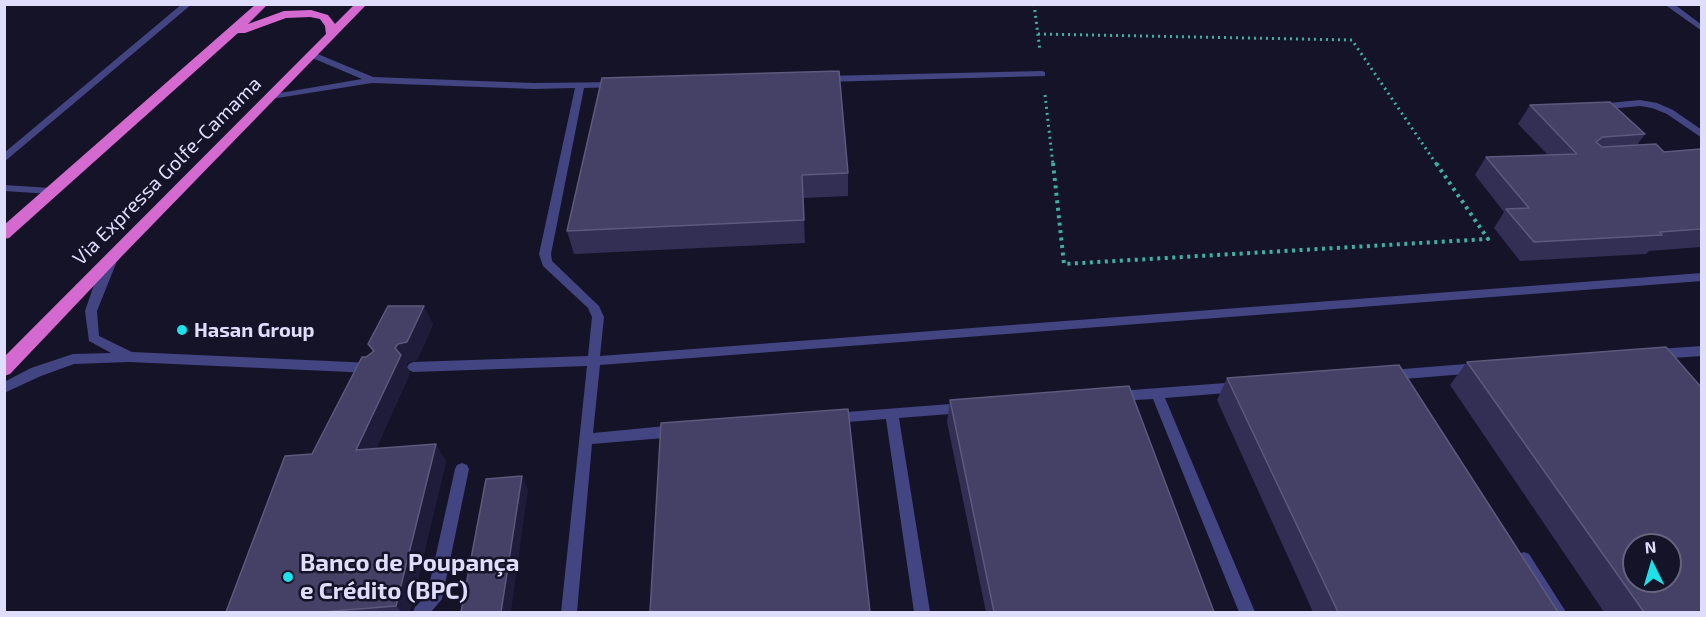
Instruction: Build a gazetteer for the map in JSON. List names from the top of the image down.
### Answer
{
  "streets": {
    "highway": ["Via Expressa Golfe-Camama"]
  },
  "places": ["Hasan Group", "Banco de Poupança e Crédito (BPC)"],
  "north": "top"
}
